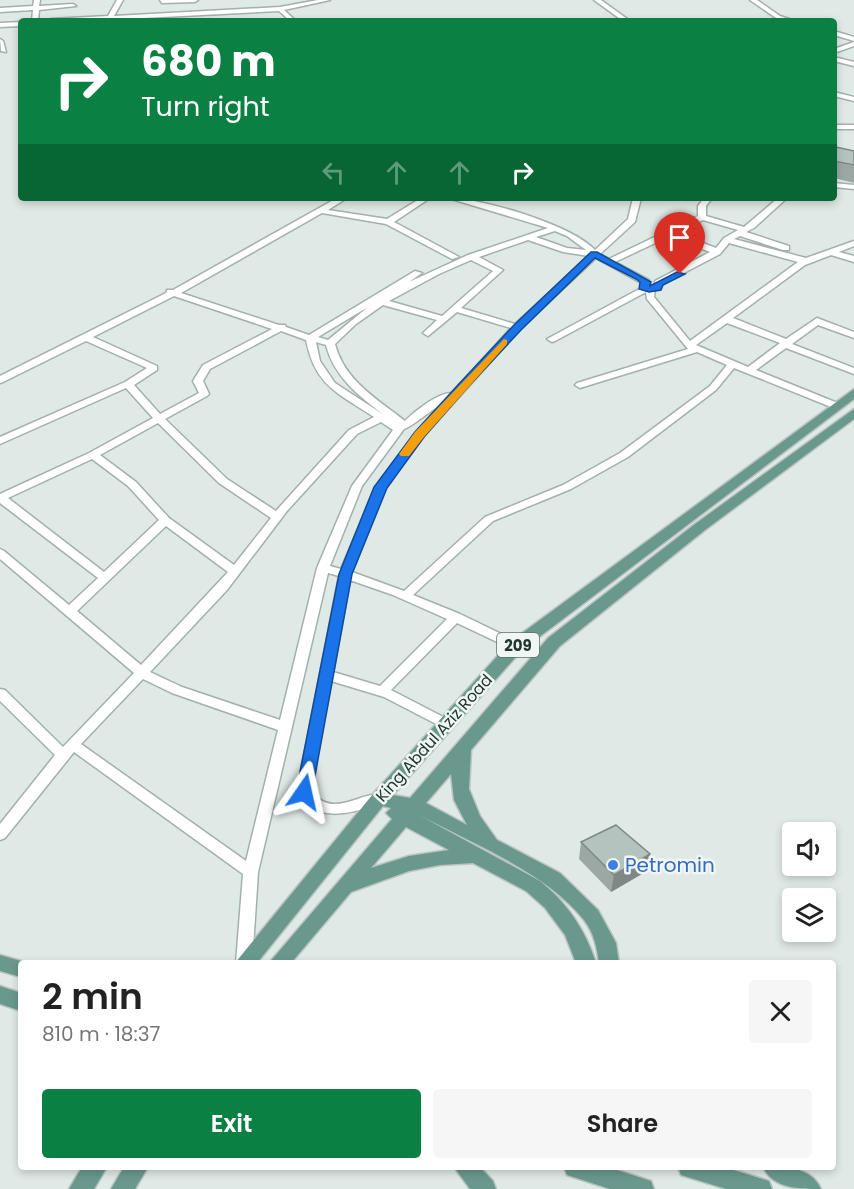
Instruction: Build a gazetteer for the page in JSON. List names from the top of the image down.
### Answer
{
  "streets": {
    "main road": ["209", "King Abdul Aziz Road"]
  },
  "places": ["Petromin"],
  "page": {
    "turn": ["680 m", "Turn right"],
    "heading": ["2 min", "810 m · 18:37"],
    "buttons": ["Exit", "Share"]
  }
}
